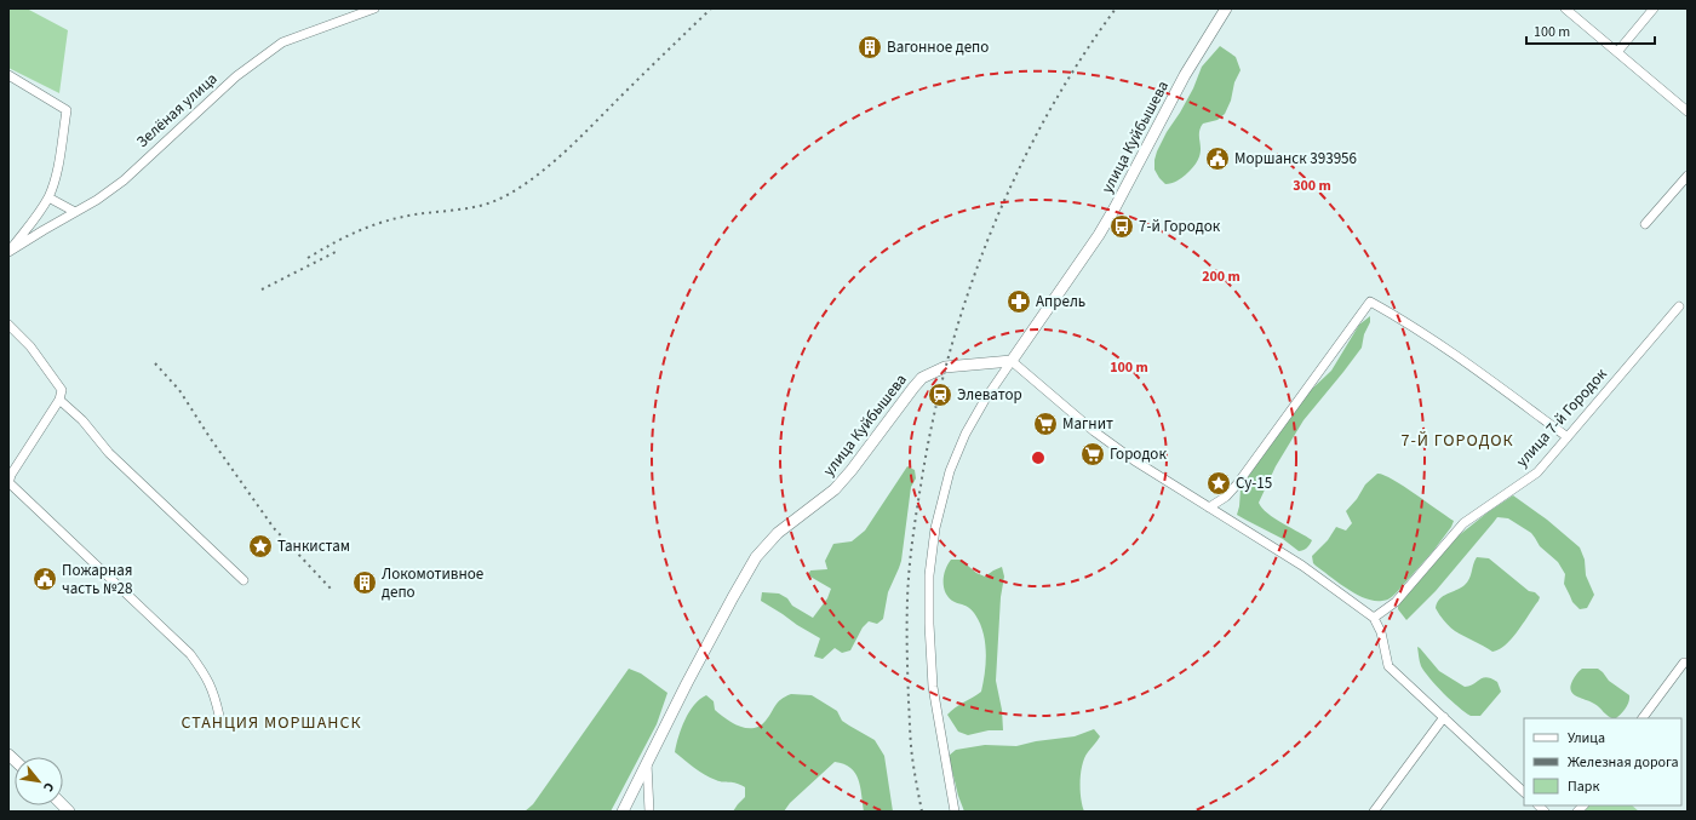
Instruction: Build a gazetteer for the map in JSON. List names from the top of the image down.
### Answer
{
  "streets": {
    "street": ["Зелёная улица", "улица Куйбышева", "улица 7-й Городок"]
  },
  "districts": ["7-Й ГОРОДОК", "СТАНЦИЯ МОРШАНСК"],
  "places": {
    "building": ["Вагонное депо", "Локомотивное депо"],
    "public building": ["Моршанск 393956", "Пожарная часть №28"],
    "bus stop": ["7-й Городок"],
    "pharmacy": ["Апрель"],
    "station": ["Элеватор"],
    "supermarket": ["Магнит", "Городок"],
    "place": ["Су-15", "Танкистам"]
  },
  "legend": ["Улица", "Железная дорога", "Парк"],
  "scale_bar": "100 m",
  "north": "bottom right",
  "rings": ["300 m", "200 m", "100 m"]
}
